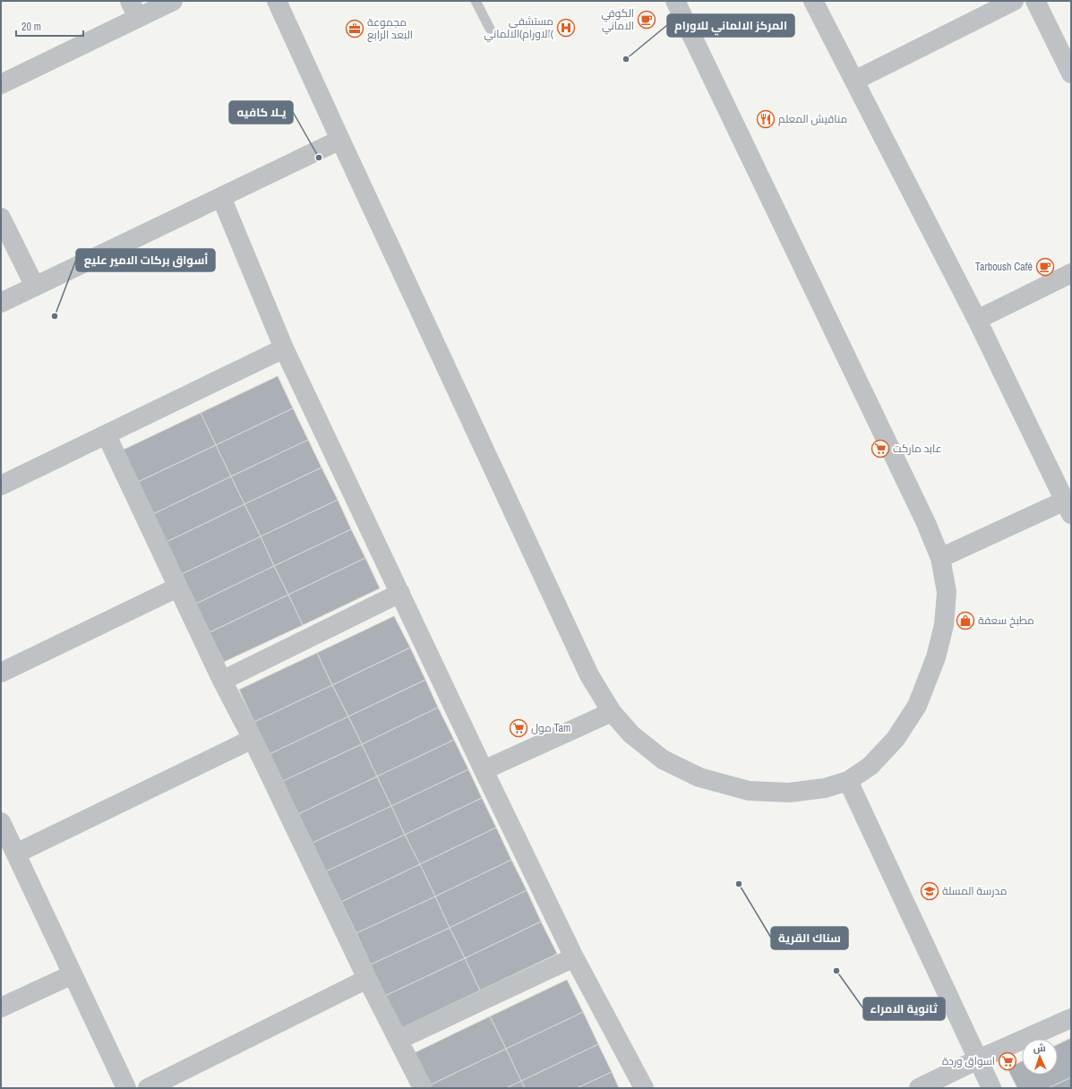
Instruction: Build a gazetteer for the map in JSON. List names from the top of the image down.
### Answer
{
  "places": {
    "cafe": ["الكوفي الاماني", "Tarboush Café"],
    "hospital": ["مستشفى الاورام)الالماني("],
    "office": ["مجموعة البعد الرابع"],
    "other": [
      "المركز الالماني للاورام",
      "يـلا كافيه",
      "أسواق بركات الامير عليع",
      "سناك القرية",
      "ثانوية الامراء"
    ],
    "restaurant": ["مناقيش المعلم"],
    "supermarket": ["عابد ماركت", "مول Tam", "اسواق وردة"],
    "shop": ["مطبخ سعفة"],
    "school or university": ["مدرسة المسلة"]
  },
  "scale_bar": "20 m",
  "north": "top"
}
